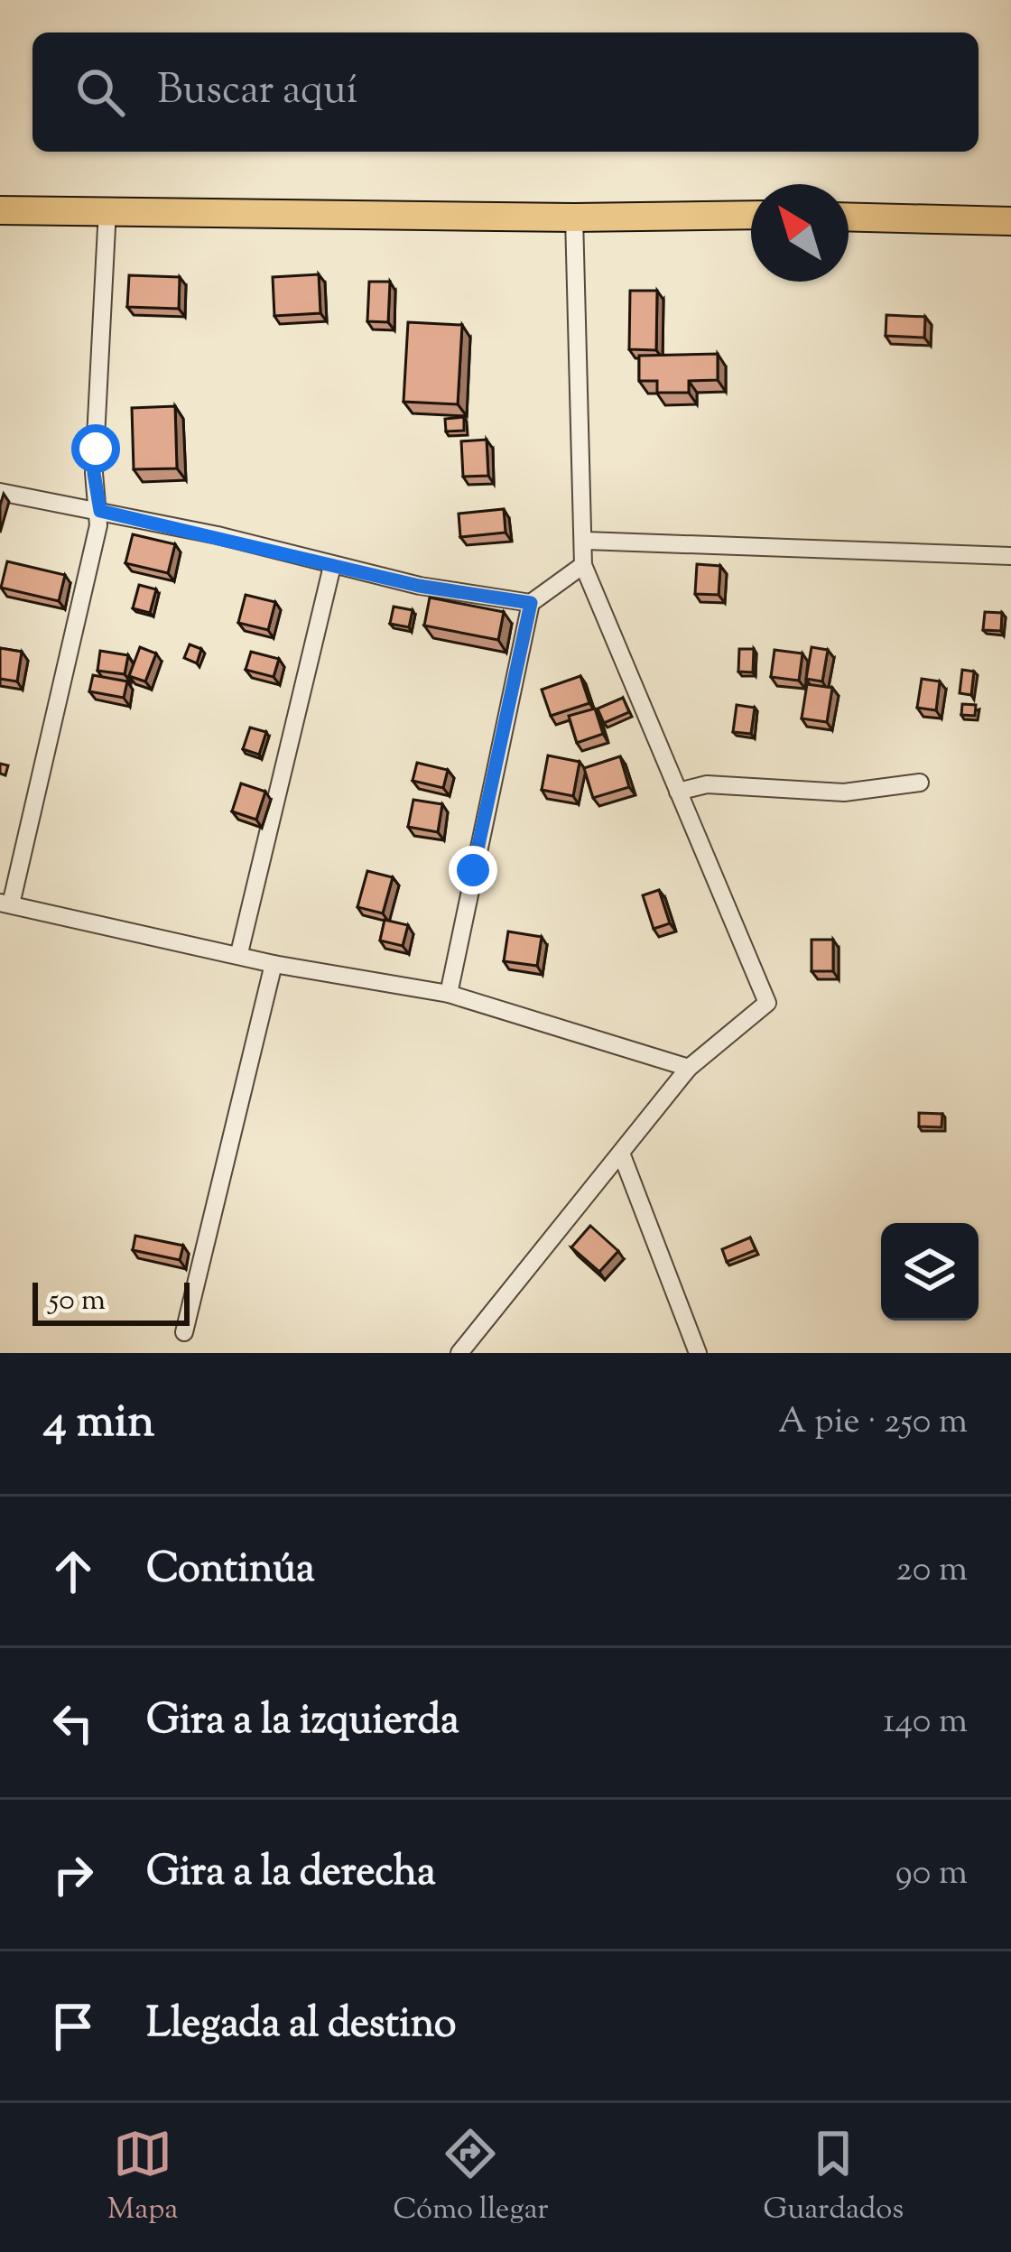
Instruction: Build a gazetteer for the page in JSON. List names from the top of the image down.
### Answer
{
  "scale_bar": "50 m",
  "north": "top left",
  "page": {
    "search": "Buscar aquí",
    "scale": "50 m",
    "heading": ["4 min", "A pie · 250 m"],
    "list": [
      ["Continúa", "20 m"],
      ["Gira a la izquierda", "140 m"],
      ["Gira a la derecha", "90 m"],
      "Llegada al destino"
    ],
    "nav": ["Mapa", "Cómo llegar", "Guardados"]
  }
}
